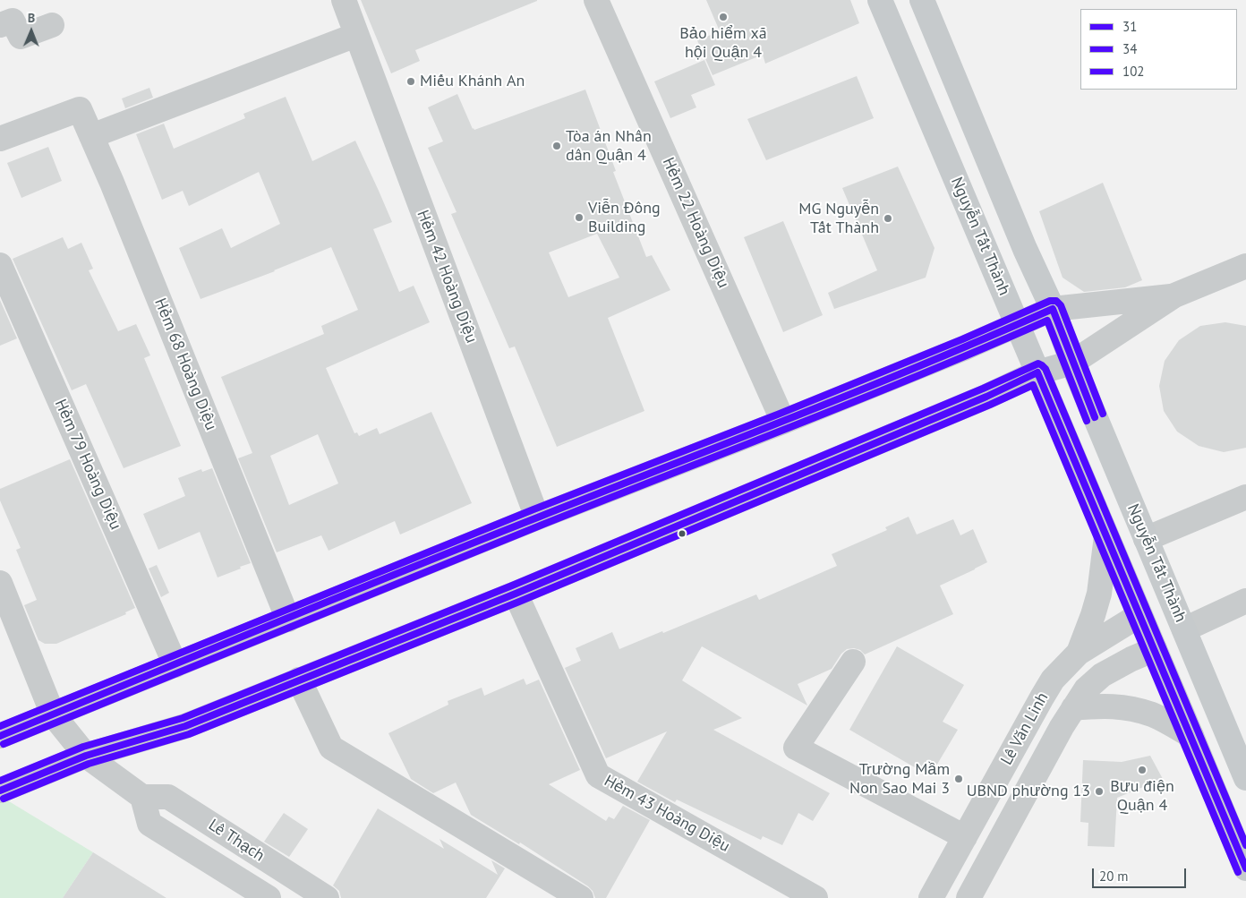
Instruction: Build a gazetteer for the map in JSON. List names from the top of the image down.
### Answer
{
  "streets": {
    "main road": ["Nguyễn Tất Thành"],
    "street": [
      "Hẻm 22 Hoàng Diệu",
      "Hẻm 42 Hoàng Diệu",
      "Hẻm 68 Hoàng Diệu",
      "Hẻm 79 Hoàng Diệu",
      "Lê Văn Linh",
      "Hẻm 43 Hoàng Diệu",
      "Lê Thạch"
    ]
  },
  "crossings": [
    ["Nguyễn Tất Thành", "Lê Văn Linh"]
  ],
  "places": [
    "Bảo hiểm xã hội Quận 4",
    "Miếu Khánh An",
    "Tòa án Nhân dân Quận 4",
    "Viễn Đông Building",
    "MG Nguyễn Tất Thành",
    "Bưu điện Quận 4",
    "Trường Mầm Non Sao Mai 3",
    "UBND phường 13"
  ],
  "lines": ["transit line 102", "transit line 31", "transit line 34"],
  "legend": ["31", "34", "102"],
  "scale_bar": "20 m",
  "north": "top"
}
